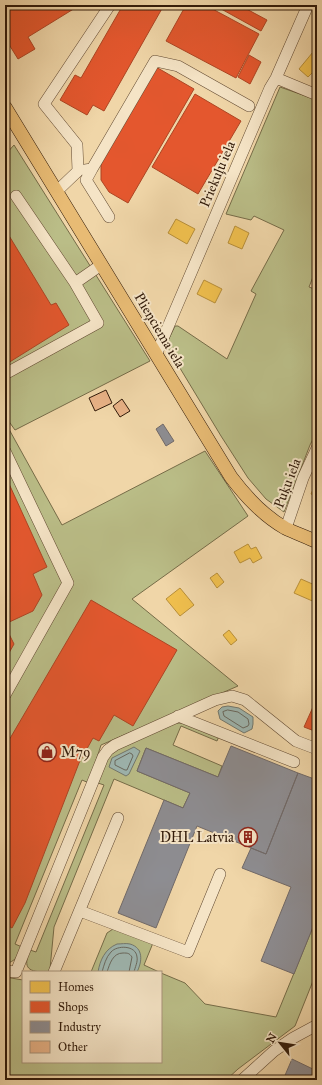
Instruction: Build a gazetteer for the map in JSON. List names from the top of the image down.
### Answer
{
  "streets": {
    "main road": ["Plieņciema iela"],
    "street": ["Priekuļu iela", "Puķu iela"]
  },
  "crossings": [
    ["Priekuļu iela", "Plieņciema iela"],
    ["Plieņciema iela", "Puķu iela"]
  ],
  "places": {
    "shop": ["M79"],
    "building": ["DHL Latvia"]
  },
  "legend": [
    "Homes",
    "Shops",
    "Industry",
    "Other"
  ],
  "north": "top left"
}
